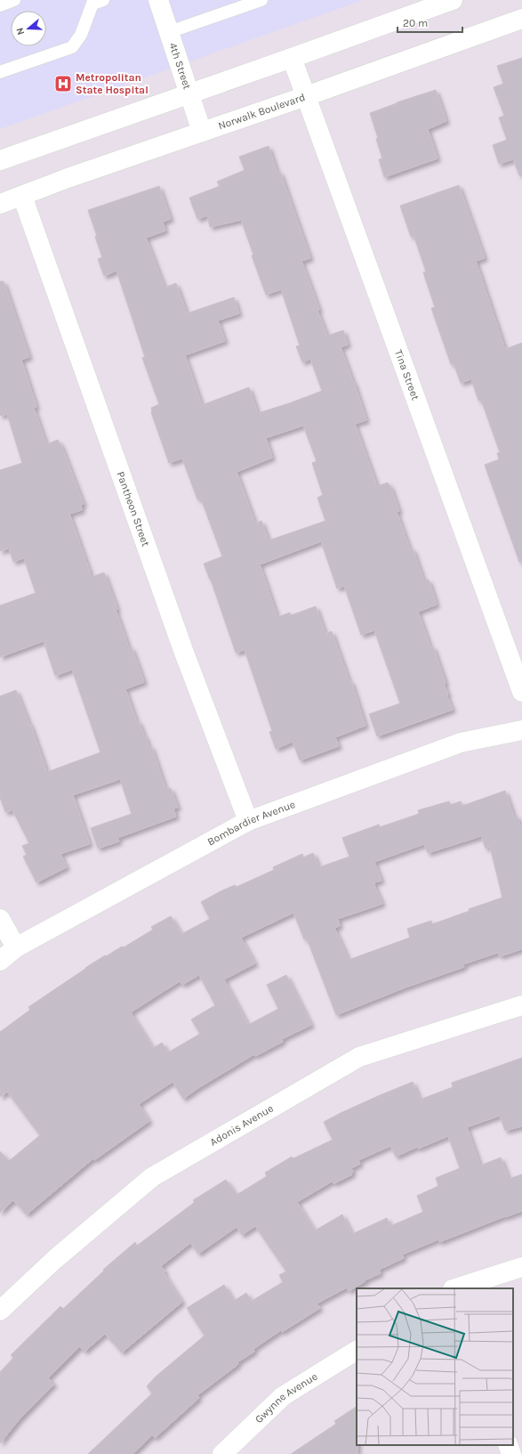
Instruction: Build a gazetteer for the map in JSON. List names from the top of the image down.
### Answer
{
  "streets": {
    "street": [
      "4th Street",
      "Norwalk Boulevard",
      "Tina Street",
      "Pantheon Street",
      "Bombardier Avenue",
      "Adonis Avenue",
      "Gwynne Avenue"
    ]
  },
  "crossings": [
    ["4th Street", "Norwalk Boulevard"],
    ["Norwalk Boulevard", "Tina Street"],
    ["Norwalk Boulevard", "Pantheon Street"],
    ["Pantheon Street", "Bombardier Avenue"]
  ],
  "places": {
    "hospital": ["Metropolitan State Hospital"]
  },
  "scale_bar": "20 m",
  "north": "left"
}
